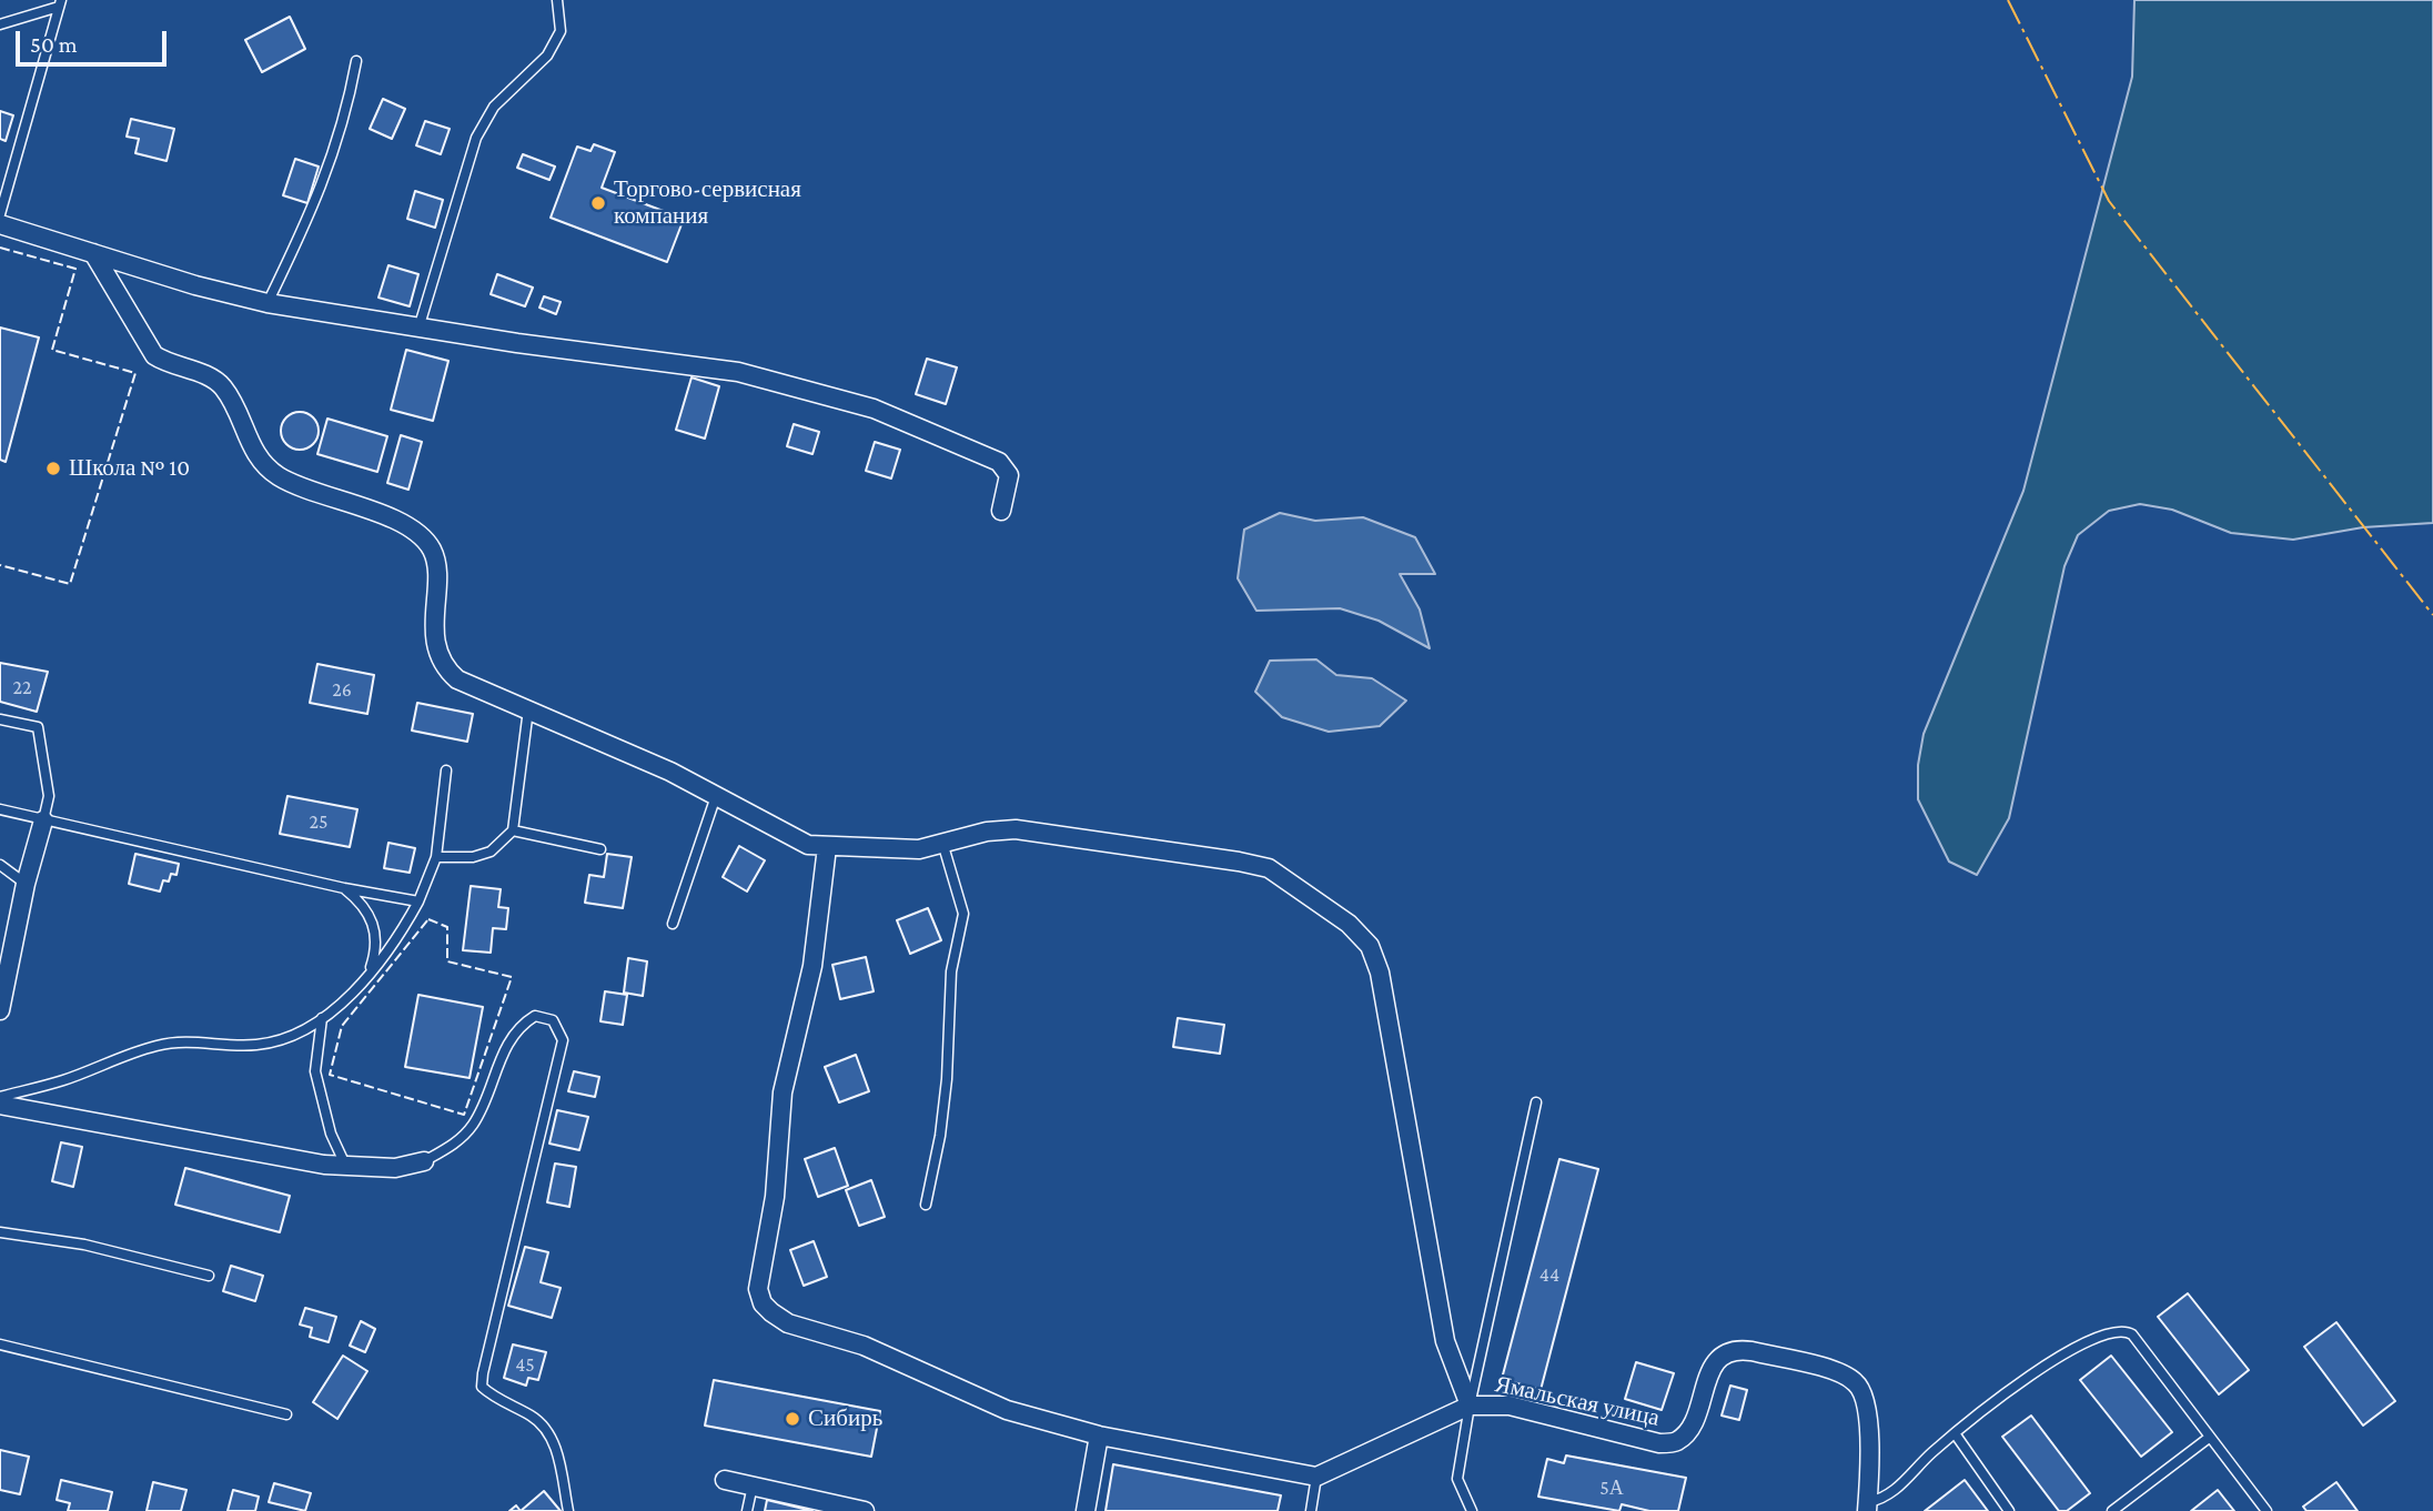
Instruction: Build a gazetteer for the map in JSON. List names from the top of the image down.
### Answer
{
  "streets": {
    "street": ["Ямальская улица"]
  },
  "places": ["Торгово-сервисная компания", "Школа № 10", "Сибирь"],
  "house_numbers": [
    "22",
    "26",
    "25",
    "44",
    "45",
    "5А"
  ],
  "scale_bar": "50 m"
}
